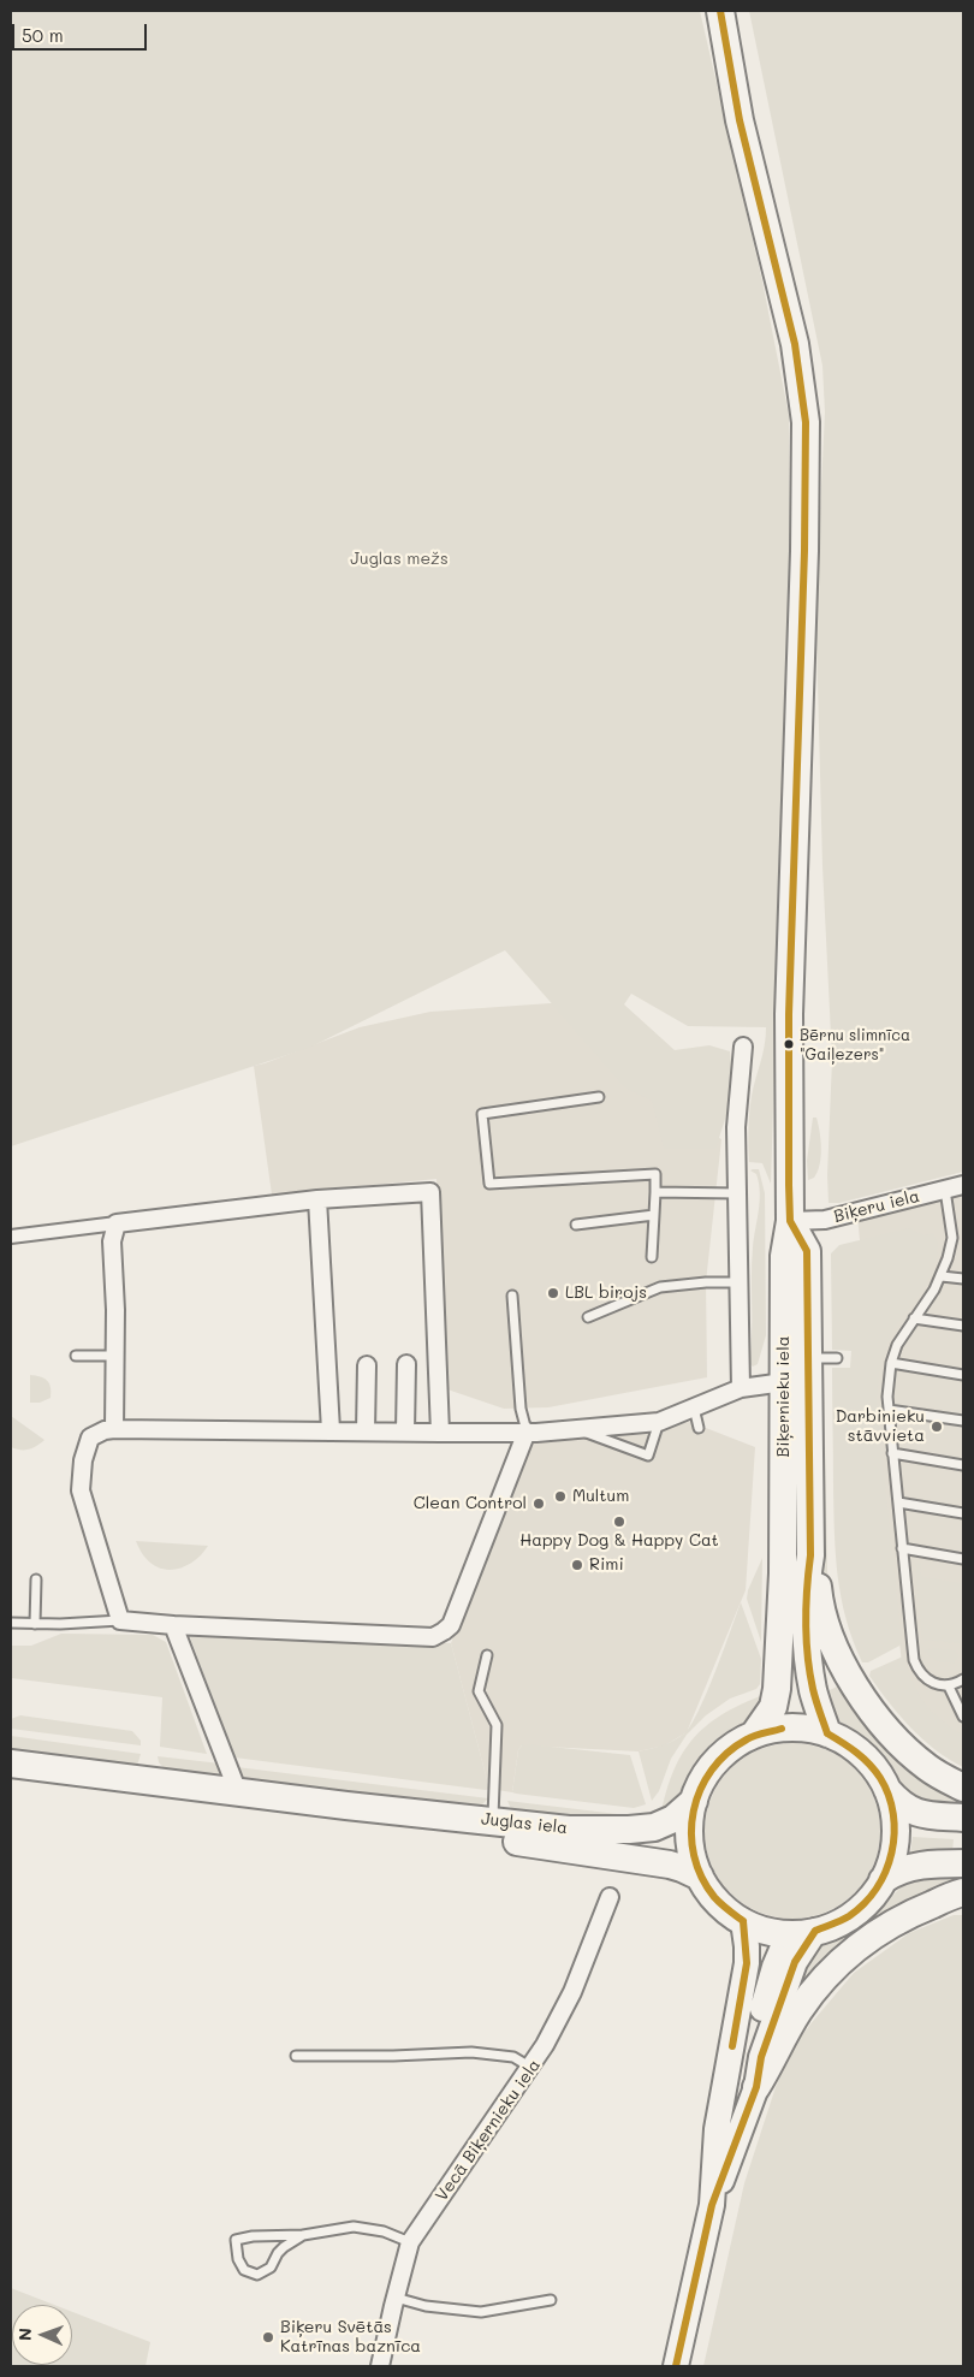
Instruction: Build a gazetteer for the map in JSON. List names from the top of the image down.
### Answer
{
  "streets": {
    "main road": ["Biķernieku iela", "Juglas iela"],
    "street": ["Biķeru iela", "Vecā Biķernieku iela"]
  },
  "crossings": [
    ["Biķeru iela", "Biķernieku iela"],
    ["Biķernieku iela", "Juglas iela"]
  ],
  "parks": ["Juglas mežs"],
  "places": [
    "Bērnu slimnīca \"Gaiļezers\"",
    "LBL birojs",
    "Darbinieku stāvvieta",
    "Multum",
    "Clean Control",
    "Happy Dog & Happy Cat",
    "Rimi",
    "Biķeru Svētās Katrīnas baznīca"
  ],
  "scale_bar": "50 m",
  "north": "left"
}
